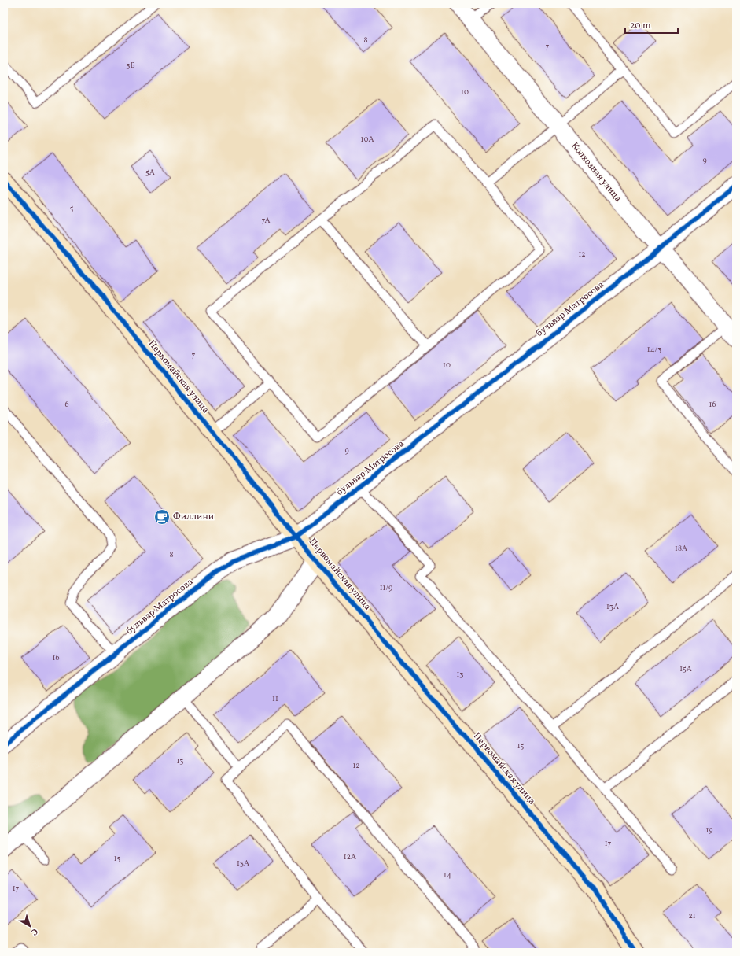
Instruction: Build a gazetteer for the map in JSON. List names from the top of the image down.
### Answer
{
  "streets": {
    "street": ["Колхозная улица", "бульвар Матросова", "Первомайская улица"]
  },
  "crossings": [
    ["Колхозная улица", "бульвар Матросова"],
    ["бульвар Матросова", "Первомайская улица"]
  ],
  "places": {
    "cafe": ["Филлини"]
  },
  "house_numbers": [
    "8",
    "7",
    "3Б",
    "10",
    "10А",
    "9",
    "5А",
    "5",
    "7А",
    "12",
    "14/3",
    "7",
    "10",
    "6",
    "16",
    "9",
    "18А",
    "8",
    "11/9",
    "13А",
    "16",
    "15А",
    "13",
    "11",
    "15",
    "13",
    "12",
    "19",
    "17",
    "12А",
    "15",
    "13А",
    "14",
    "17",
    "21"
  ],
  "scale_bar": "20 m",
  "north": "bottom right"
}
